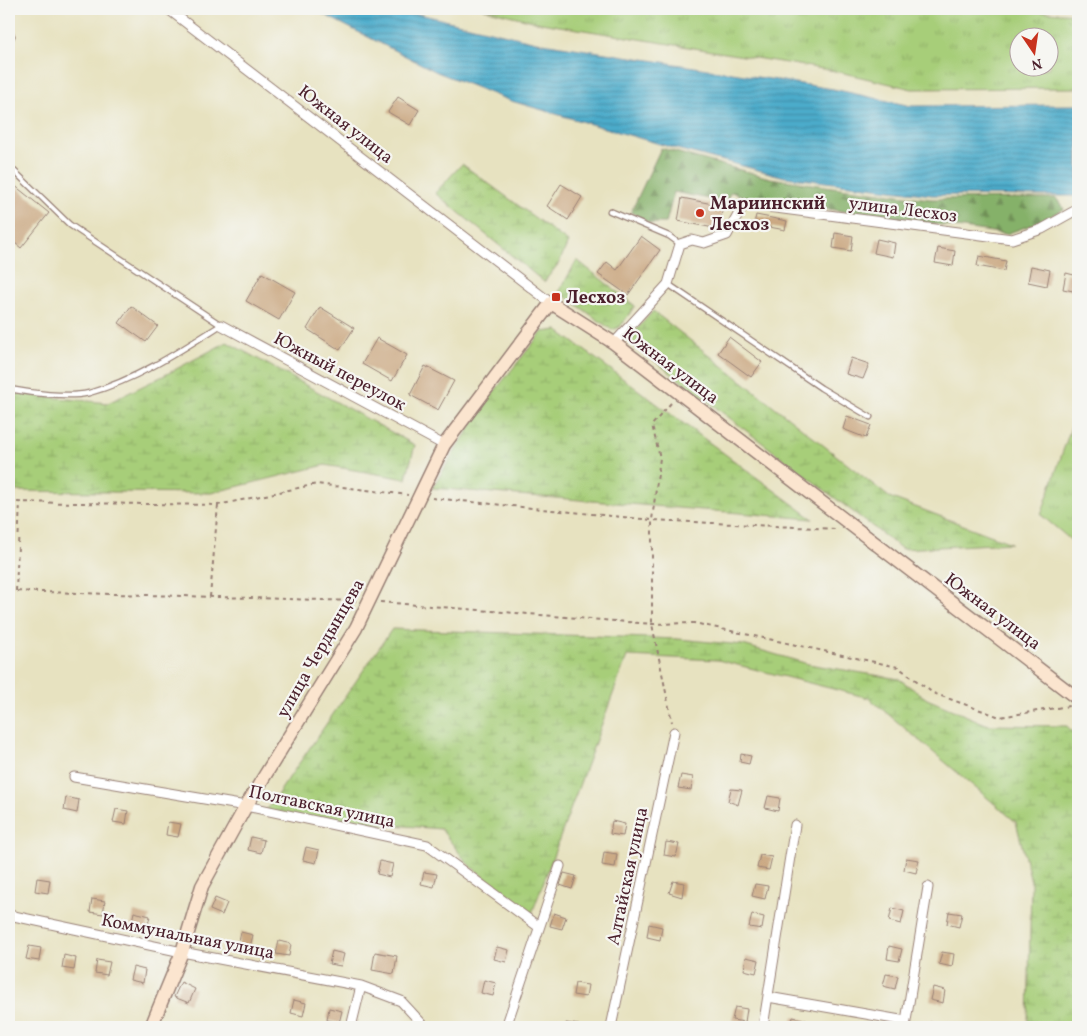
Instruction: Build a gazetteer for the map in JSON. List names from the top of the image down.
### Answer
{
  "streets": {
    "street": [
      "Южная улица",
      "улица Лесхоз",
      "Южный переулок",
      "улица Чердынцева",
      "Полтавская улица",
      "Алтайская улица",
      "Коммунальная улица"
    ]
  },
  "crossings": [
    ["Южная улица", "улица Чердынцева"],
    ["Южный переулок", "улица Чердынцева"],
    ["улица Чердынцева", "Полтавская улица"],
    ["улица Чердынцева", "Коммунальная улица"]
  ],
  "places": {
    "other": ["Мариинский Лесхоз"],
    "transit": ["Лесхоз"]
  },
  "north": "bottom"
}
